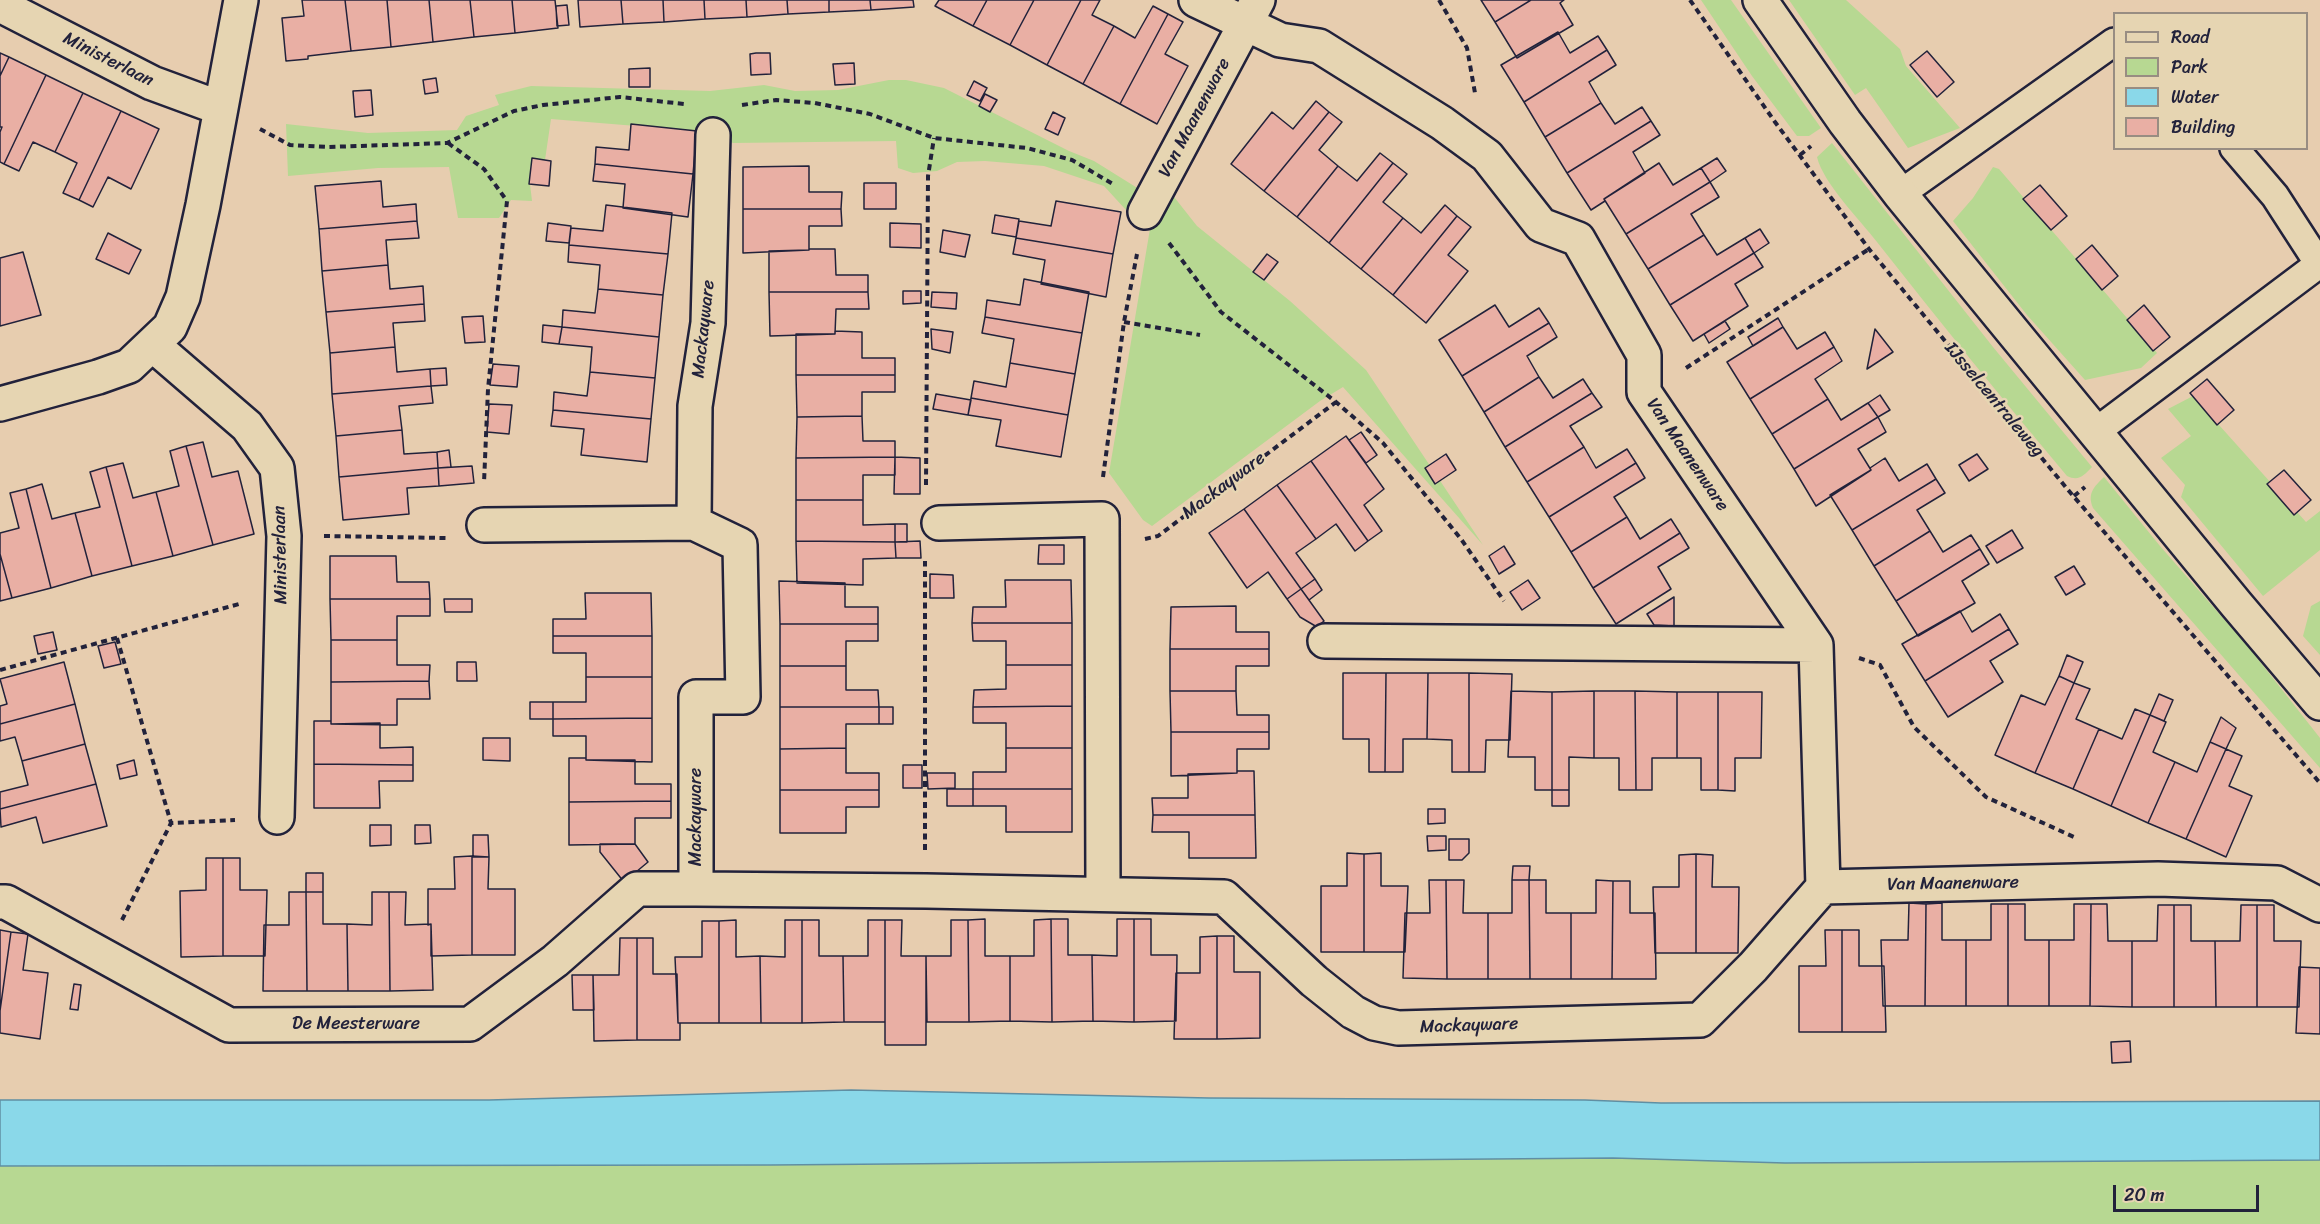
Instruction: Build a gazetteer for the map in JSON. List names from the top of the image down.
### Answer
{
  "streets": {
    "street": [
      "Ministerlaan",
      "Van Maanenware",
      "Mackayware",
      "De Meesterware"
    ],
    "path": ["IJsselcentraleweg"]
  },
  "crossings": [
    ["Van Maanenware", "Mackayware"],
    ["Mackayware", "De Meesterware"]
  ],
  "legend": [
    "Road",
    "Park",
    "Water",
    "Building"
  ],
  "scale_bar": "20 m"
}
